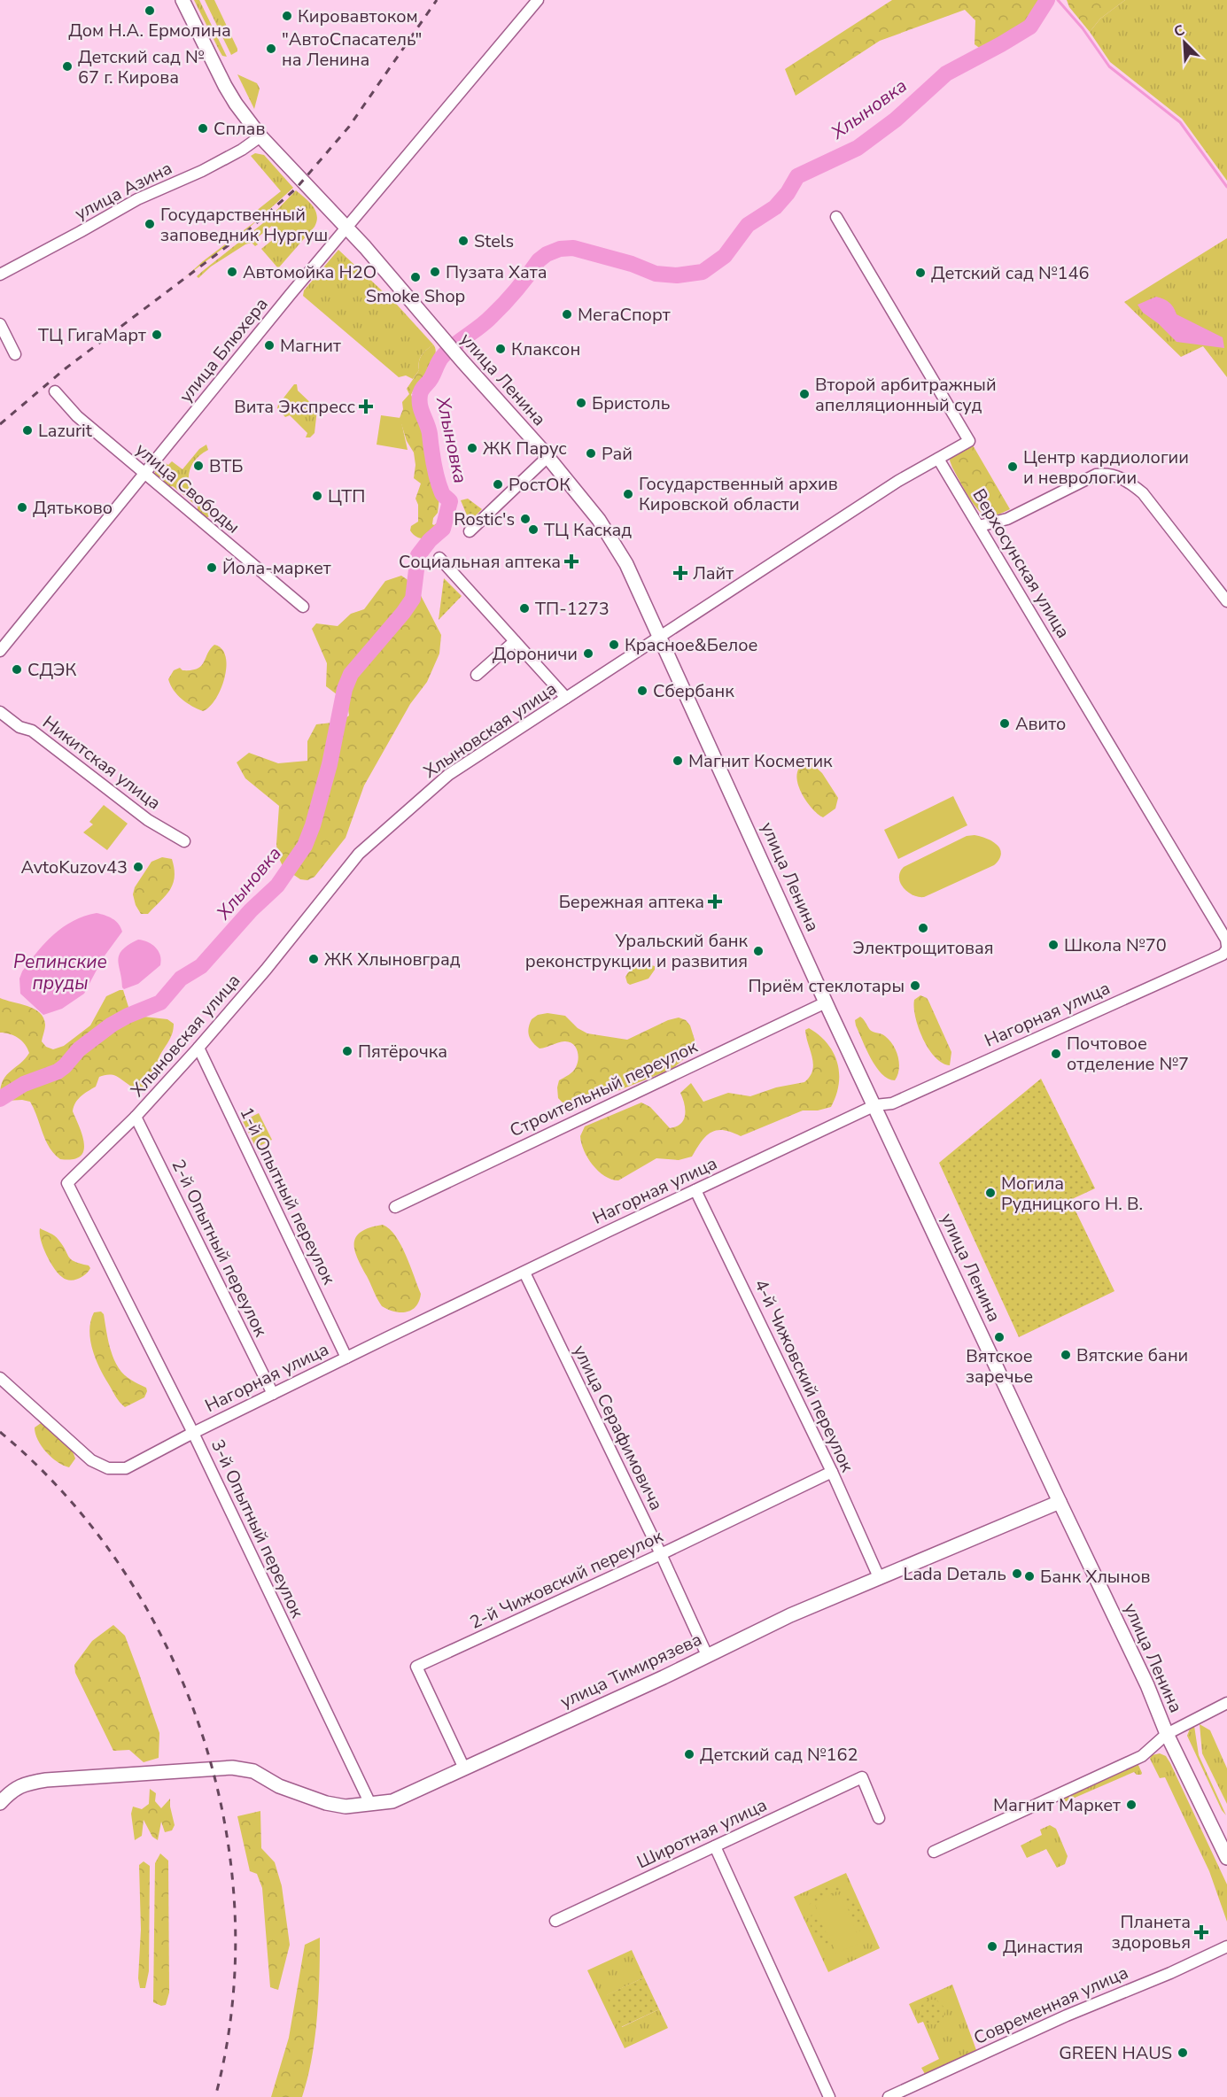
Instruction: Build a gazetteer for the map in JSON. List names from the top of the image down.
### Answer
{
  "streets": {
    "main road": ["улица Ленина", "улица Тимирязева"],
    "street": [
      "улица Азина",
      "улица Блюхера",
      "улица Свободы",
      "Верхосунская улица",
      "Хлыновская улица",
      "Никитская улица",
      "Нагорная улица",
      "Строительный переулок",
      "1-й Опытный переулок",
      "2-й Опытный переулок",
      "4-й Чижовский переулок",
      "улица Серафимовича",
      "3-й Опытный переулок",
      "2-й Чижовский переулок",
      "Широтная улица",
      "Современная улица"
    ]
  },
  "crossings": [
    ["улица Азина", "улица Ленина"],
    ["улица Блюхера", "улица Ленина"],
    ["улица Блюхера", "улица Свободы"],
    ["улица Ленина", "Хлыновская улица"],
    ["улица Ленина", "Нагорная улица"],
    ["улица Ленина", "Строительный переулок"],
    ["улица Ленина", "улица Тимирязева"],
    ["Верхосунская улица", "Хлыновская улица"],
    ["Верхосунская улица", "Нагорная улица"],
    ["Хлыновская улица", "1-й Опытный переулок"],
    ["Хлыновская улица", "2-й Опытный переулок"],
    ["Хлыновская улица", "3-й Опытный переулок"],
    ["Нагорная улица", "1-й Опытный переулок"],
    ["Нагорная улица", "2-й Опытный переулок"],
    ["Нагорная улица", "4-й Чижовский переулок"],
    ["Нагорная улица", "улица Серафимовича"],
    ["Нагорная улица", "3-й Опытный переулок"],
    ["4-й Чижовский переулок", "2-й Чижовский переулок"],
    ["4-й Чижовский переулок", "улица Тимирязева"],
    ["улица Серафимовича", "2-й Чижовский переулок"],
    ["улица Серафимовича", "улица Тимирязева"],
    ["3-й Опытный переулок", "улица Тимирязева"],
    ["2-й Чижовский переулок", "улица Тимирязева"]
  ],
  "water": ["Хлыновка", "Репинские пруды"],
  "places": {
    "other": [
      "Дом Н.А. Ермолина",
      "Кировавтоком",
      "\"АвтоСпасатель\" на Ленина",
      "Детский сад № 67 г. Кирова",
      "Сплав",
      "Государственный заповедник Нургуш",
      "Stels",
      "Автомойка H2O",
      "Пузата Хата",
      "Детский сад №146",
      "Smoke Shop",
      "МегаСпорт",
      "ТЦ ГигаМарт",
      "Магнит",
      "Клаксон",
      "Второй арбитражный апелляционный суд",
      "Бристоль",
      "Lazurit",
      "ЖК Парус",
      "Рай",
      "ВТБ",
      "Центр кардиологии и неврологии",
      "РостОК",
      "Государственный архив Кировской области",
      "ЦТП",
      "Дятьково",
      "Rostic's",
      "ТЦ Каскад",
      "Йола-маркет",
      "ТП-1273",
      "Красное&Белое",
      "Дороничи",
      "СДЭК",
      "Сбербанк",
      "Авито",
      "Магнит Косметик",
      "AvtoKuzov43",
      "Электрощитовая",
      "Школа №70",
      "Уральский банк реконструкции и развития",
      "ЖК Хлыновград",
      "Приём стеклотары",
      "Пятёрочка",
      "Почтовое отделение №7",
      "Могила Рудницкого Н. В.",
      "Вятское заречье",
      "Вятские бани",
      "Lada Dеталь",
      "Банк Хлынов",
      "Детский сад №162",
      "Магнит Маркет",
      "Династия",
      "GREEN HAUS"
    ],
    "health": [
      "Вита Экспресс",
      "Социальная аптека",
      "Лайт",
      "Бережная аптека",
      "Планета здоровья"
    ]
  },
  "north": "top left"
}
